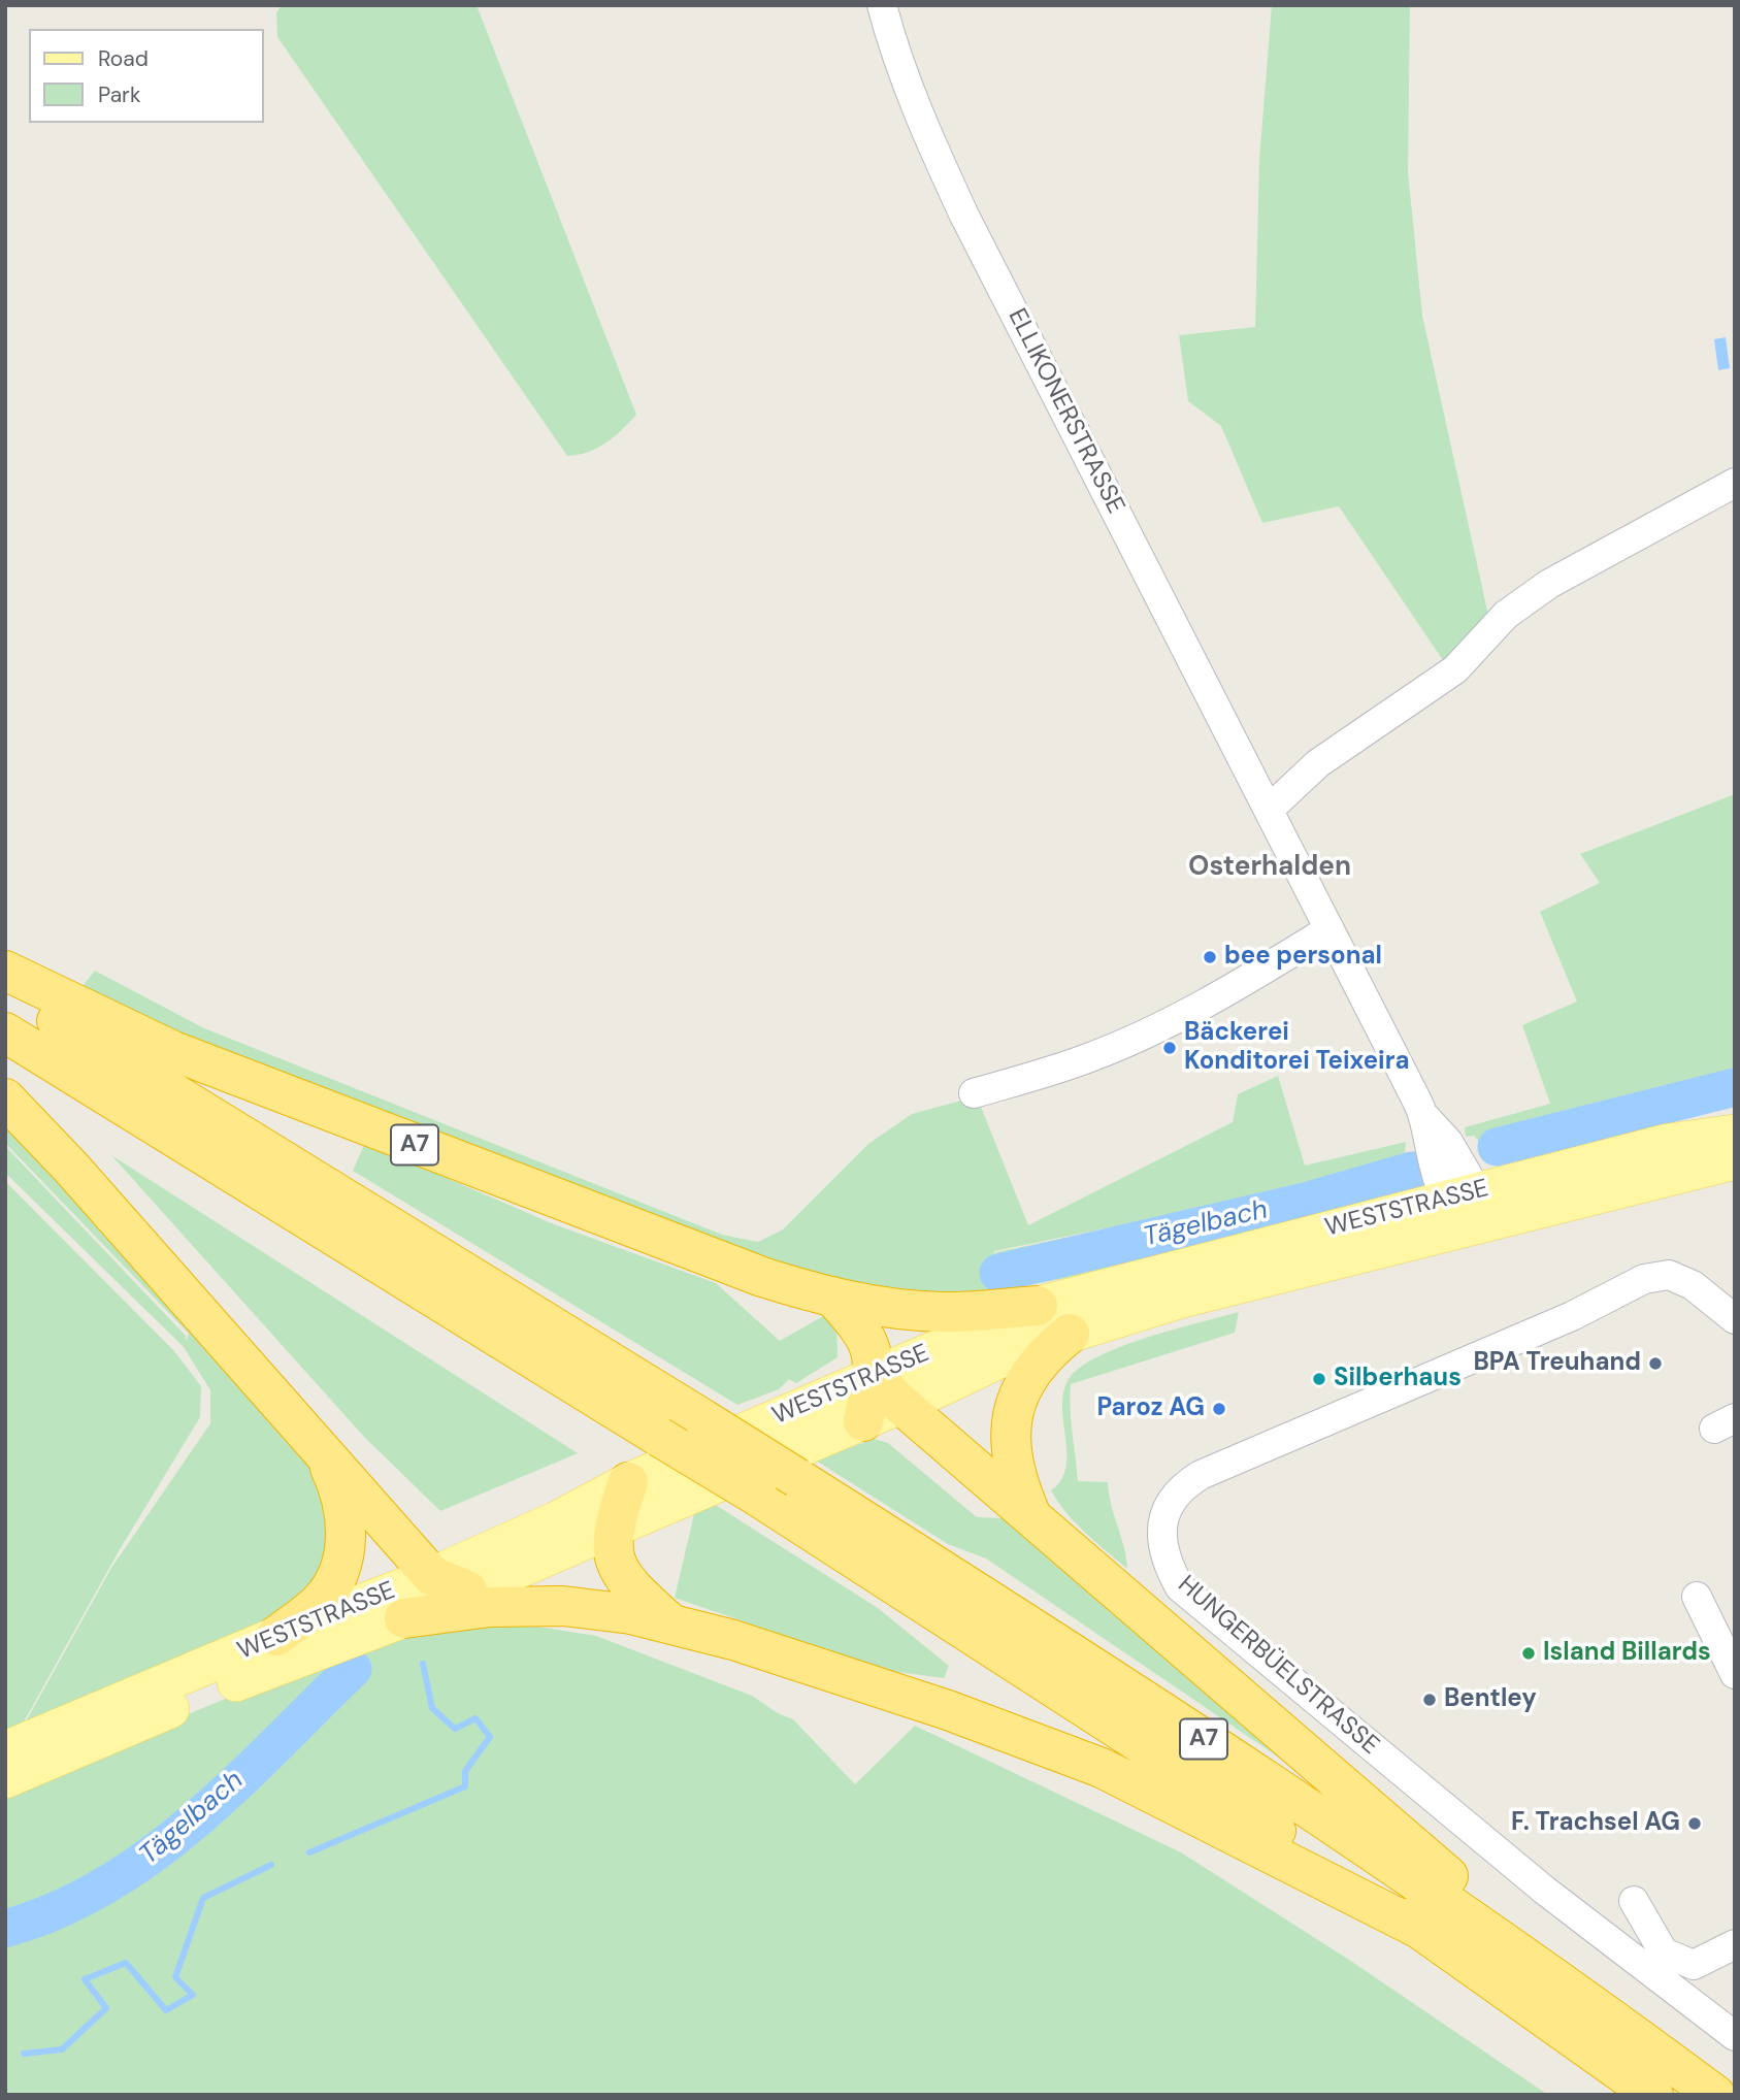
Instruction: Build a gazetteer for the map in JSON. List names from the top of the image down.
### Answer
{
  "streets": {
    "highway": ["A7"],
    "main road": ["WESTSTRASSE"],
    "street": ["ELLIKONERSTRASSE", "HUNGERBÜELSTRASSE"]
  },
  "crossings": [
    ["ELLIKONERSTRASSE", "WESTSTRASSE"],
    ["A7", "WESTSTRASSE"]
  ],
  "districts": ["Osterhalden"],
  "water": ["Tägelbach"],
  "places": [
    "bee personal",
    "Bäckerei Konditorei Teixeira",
    "BPA Treuhand",
    "Silberhaus",
    "Paroz AG",
    "Island Billards",
    "Bentley",
    "F. Trachsel AG"
  ],
  "legend": ["Road", "Park"]
}
